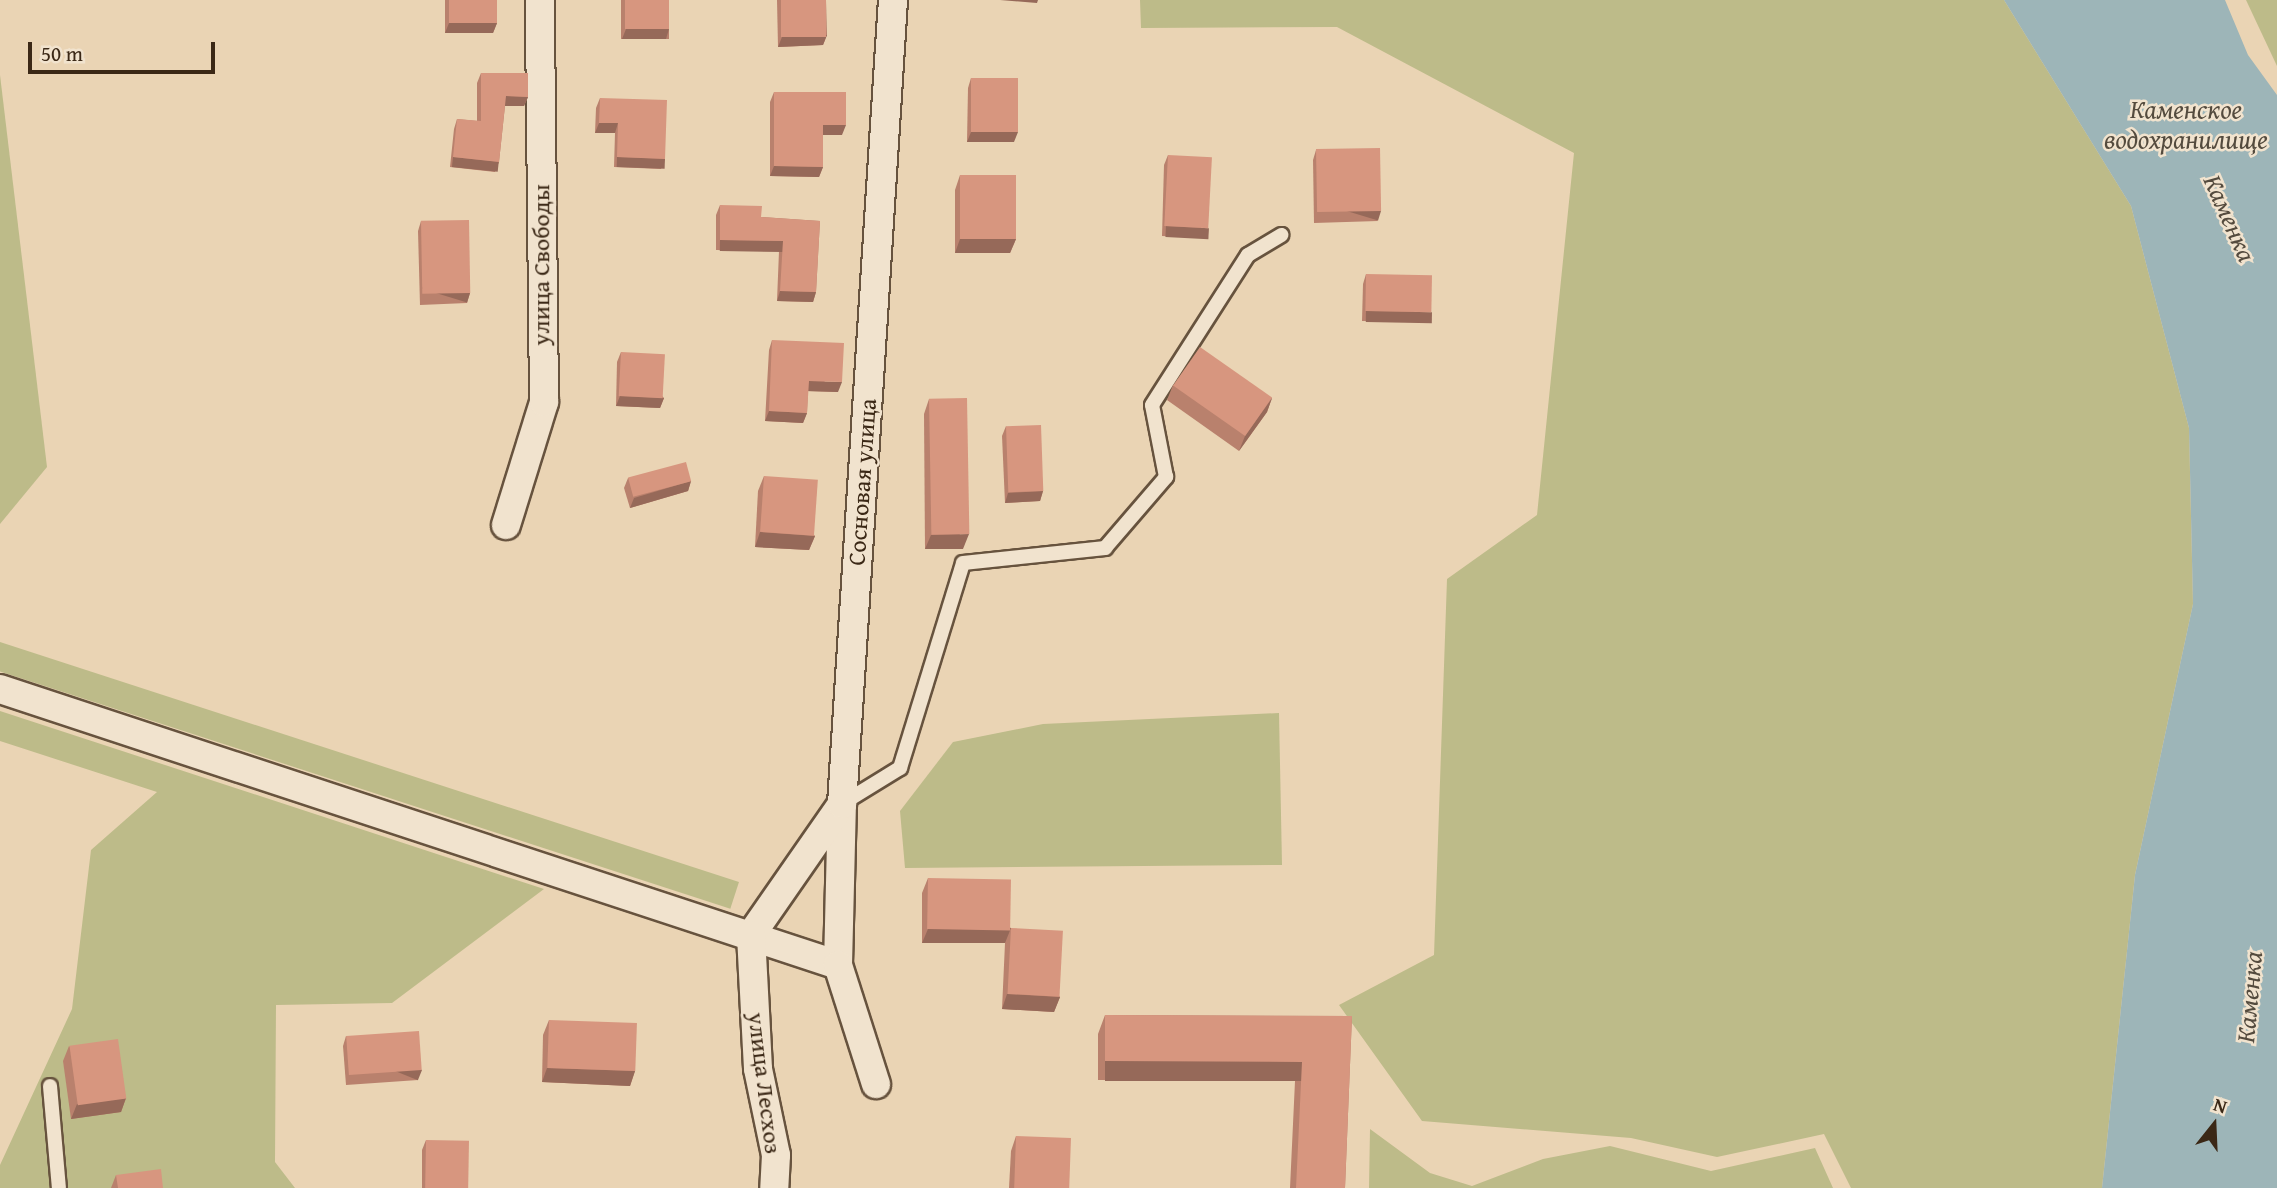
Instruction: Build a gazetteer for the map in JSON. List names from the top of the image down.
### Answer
{
  "streets": {
    "street": ["улица Свободы", "Сосновая улица", "улица Лесхоз"]
  },
  "water": ["Каменское водохранилище", "Каменка"],
  "scale_bar": "50 m",
  "north": "top"
}
